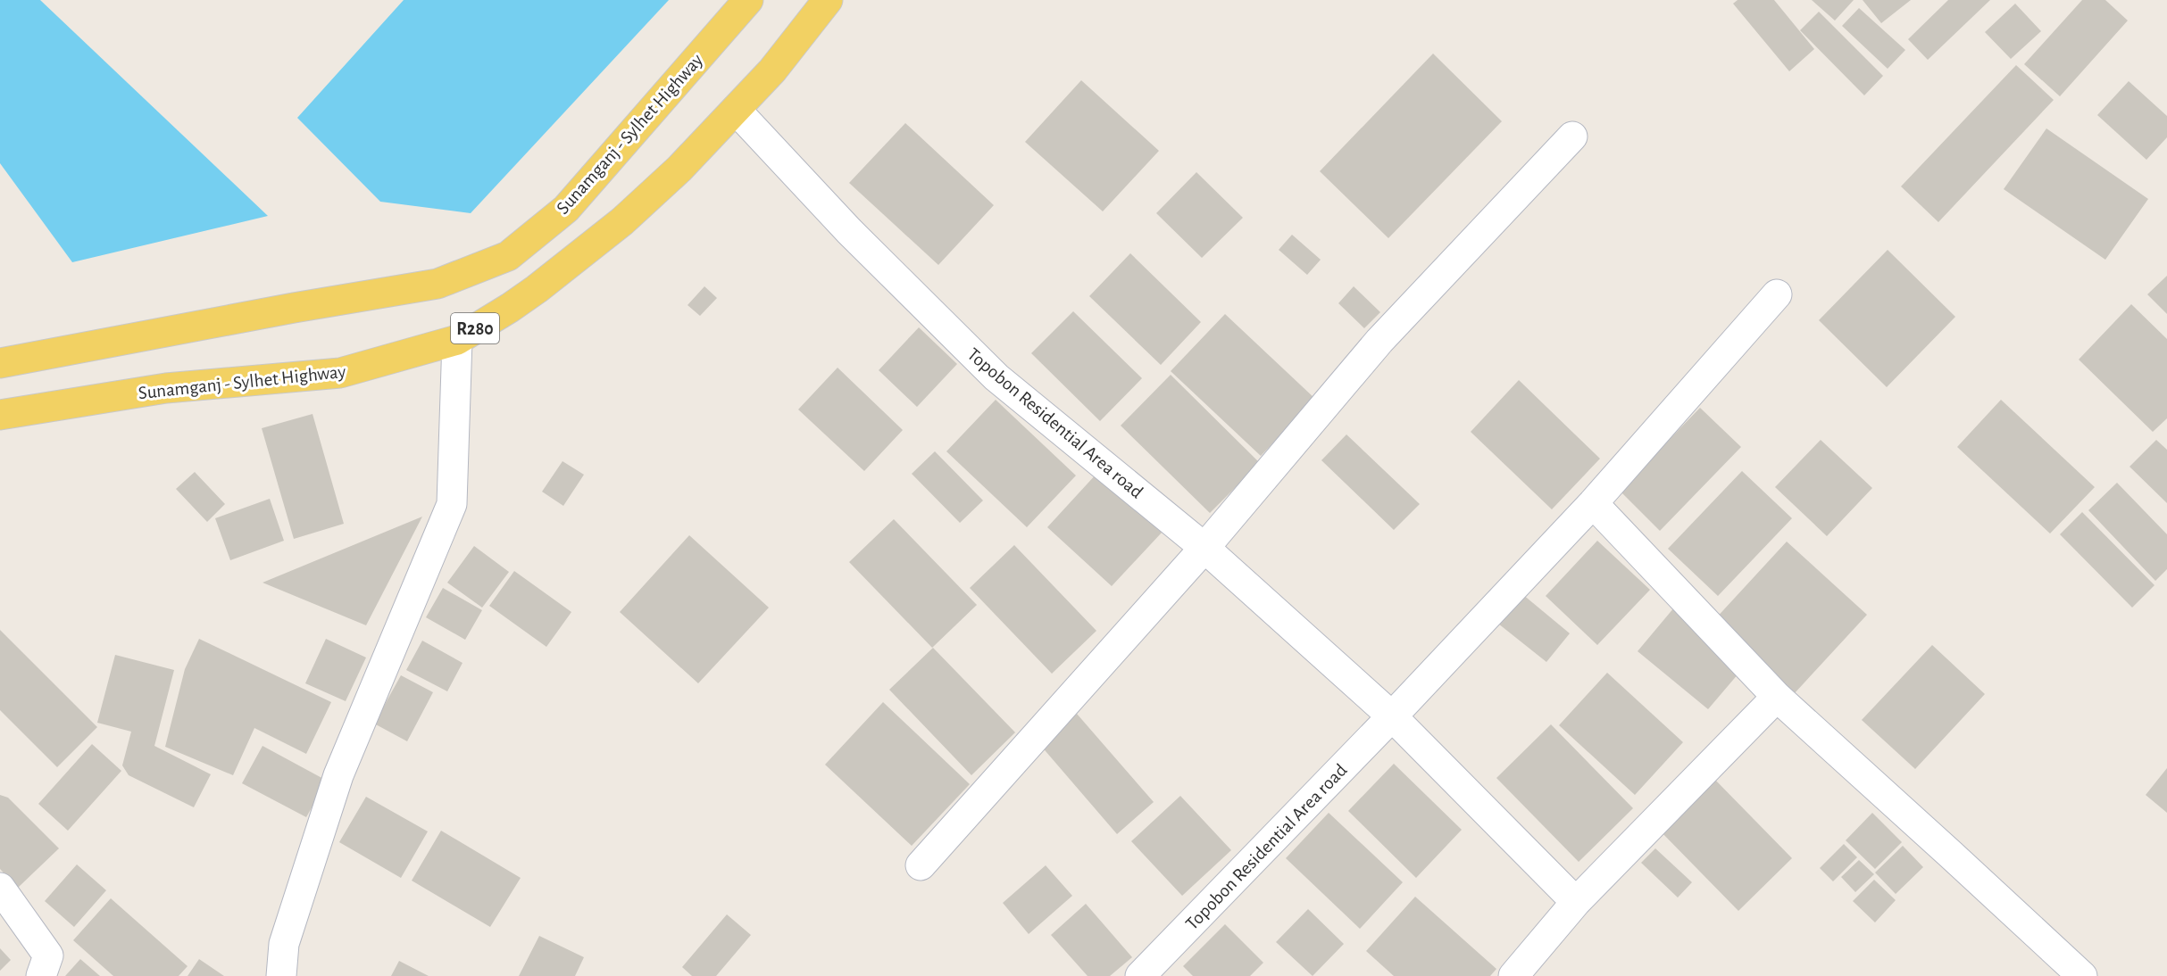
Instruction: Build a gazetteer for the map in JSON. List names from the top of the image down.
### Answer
{
  "streets": {
    "main road": ["Sunamganj - Sylhet Highway", "R280"],
    "street": ["Topobon Residential Area road"]
  },
  "crossings": [
    ["Sunamganj - Sylhet Highway", "Topobon Residential Area road"]
  ]
}
